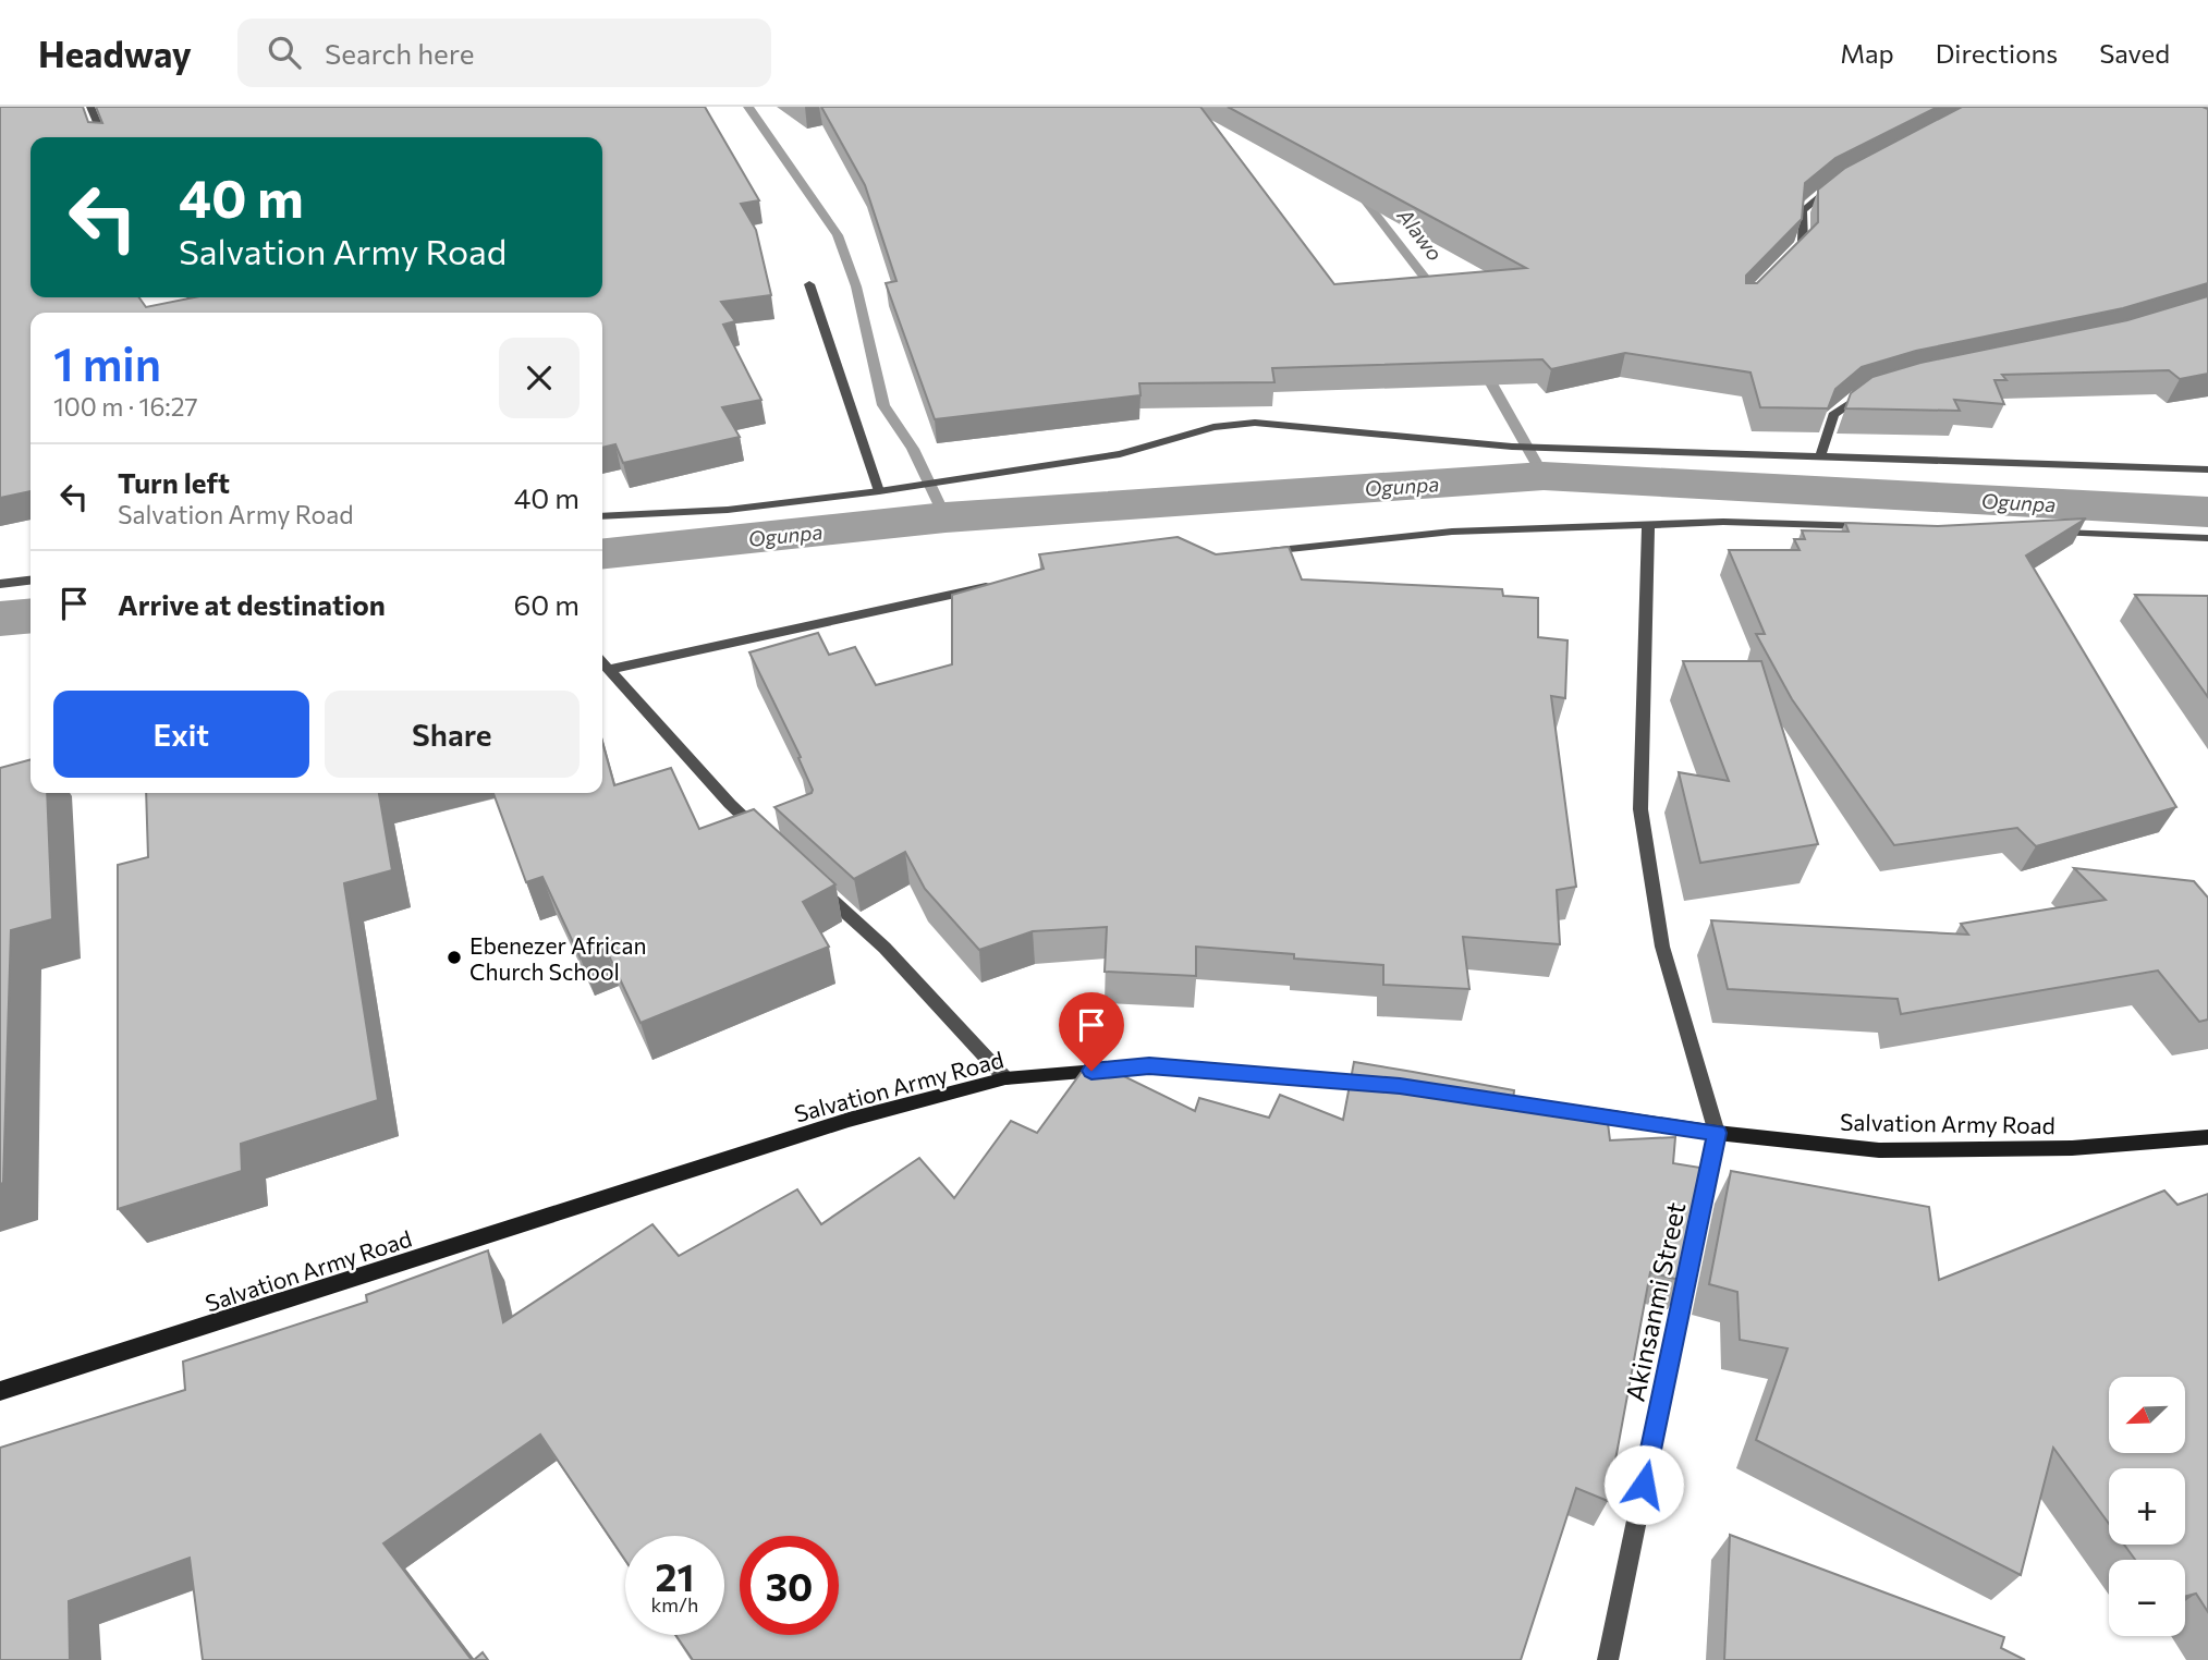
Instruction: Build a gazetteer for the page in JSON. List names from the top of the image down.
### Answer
{
  "streets": {
    "main road": ["Salvation Army Road"],
    "street": ["Akinsanmi Street"]
  },
  "crossings": [
    ["Salvation Army Road", "Akinsanmi Street"]
  ],
  "water": ["Alawo", "Ogunpa"],
  "places": ["Ebenezer African Church School"],
  "north": "bottom left",
  "page": {
    "header": "Headway",
    "search": "Search here",
    "nav": ["Map", "Directions", "Saved"],
    "turn": ["40 m", "Salvation Army Road"],
    "heading": ["1 min", "100 m · 16:27"],
    "list": [
      {
        "name": "Turn left",
        "note": "Salvation Army Road",
        "value": "40 m"
      },
      {
        "name": "Arrive at destination",
        "value": "60 m"
      }
    ],
    "buttons": ["Exit", "Share"],
    "map_buttons": ["+", "−"],
    "speed": "21 km/h",
    "limit": "30"
  }
}
